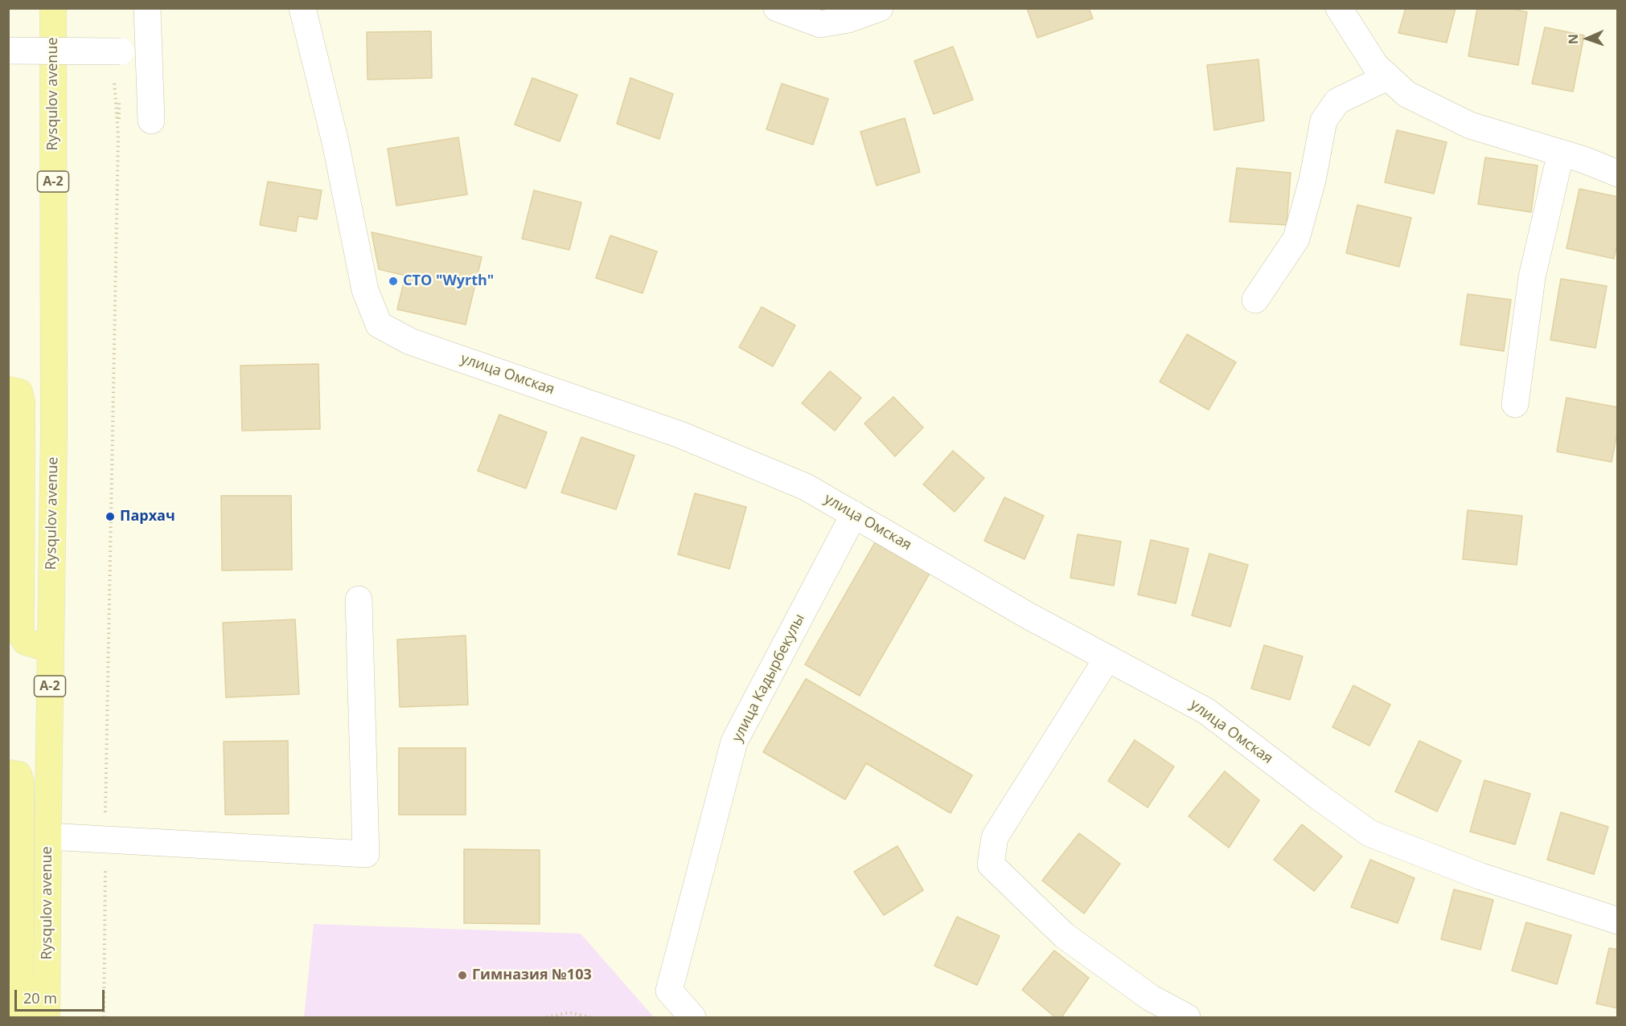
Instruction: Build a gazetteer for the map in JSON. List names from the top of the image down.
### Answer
{
  "streets": {
    "main road": ["Rysqulov avenue", "A-2"],
    "street": ["улица Омская", "улица Кадырбекулы"]
  },
  "crossings": [
    ["улица Омская", "улица Кадырбекулы"]
  ],
  "places": ["СТО \"Wyrth\"", "Пархач", "Гимназия №103"],
  "scale_bar": "20 m",
  "north": "left"
}
